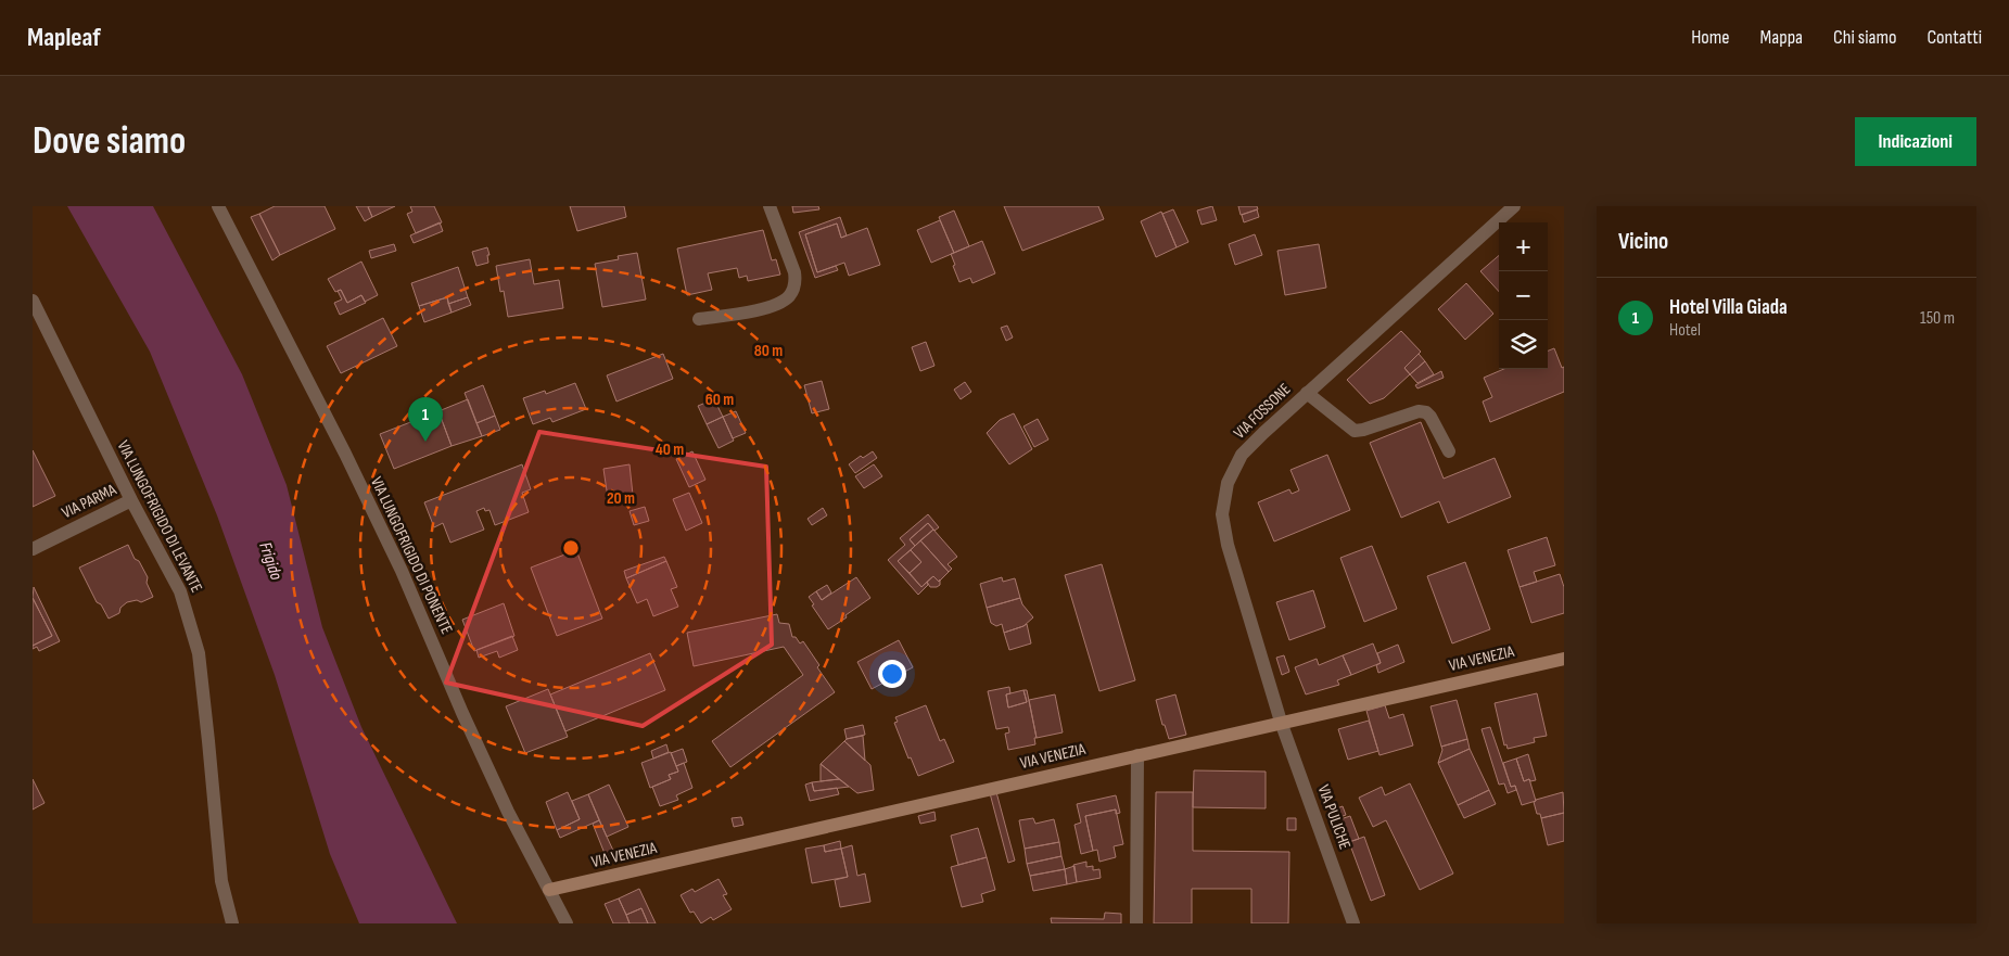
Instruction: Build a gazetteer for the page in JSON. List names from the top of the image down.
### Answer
{
  "streets": {
    "street": [
      "VIA FOSSONE",
      "VIA PARMA",
      "VIA LUNGOFRIGIDO DI LEVANTE",
      "VIA LUNGOFRIGIDO DI PONENTE",
      "VIA VENEZIA",
      "VIA PULICHE"
    ]
  },
  "crossings": [
    ["VIA FOSSONE", "VIA VENEZIA"],
    ["VIA FOSSONE", "VIA PULICHE"],
    ["VIA PARMA", "VIA LUNGOFRIGIDO DI LEVANTE"],
    ["VIA LUNGOFRIGIDO DI PONENTE", "VIA VENEZIA"],
    ["VIA VENEZIA", "VIA PULICHE"]
  ],
  "water": ["Frigido"],
  "page": {
    "header": "Mapleaf",
    "nav": [
      "Home",
      "Mappa",
      "Chi siamo",
      "Contatti"
    ],
    "buttons": "Indicazioni",
    "title": "Dove siamo",
    "heading": "Vicino",
    "map_buttons": ["+", "−"],
    "list": [
      {
        "mark": "1",
        "name": "Hotel Villa Giada",
        "note": "Hotel",
        "value": "150 m"
      }
    ],
    "pins": "1"
  },
  "rings": [
    "80 m",
    "60 m",
    "40 m",
    "20 m"
  ]
}
